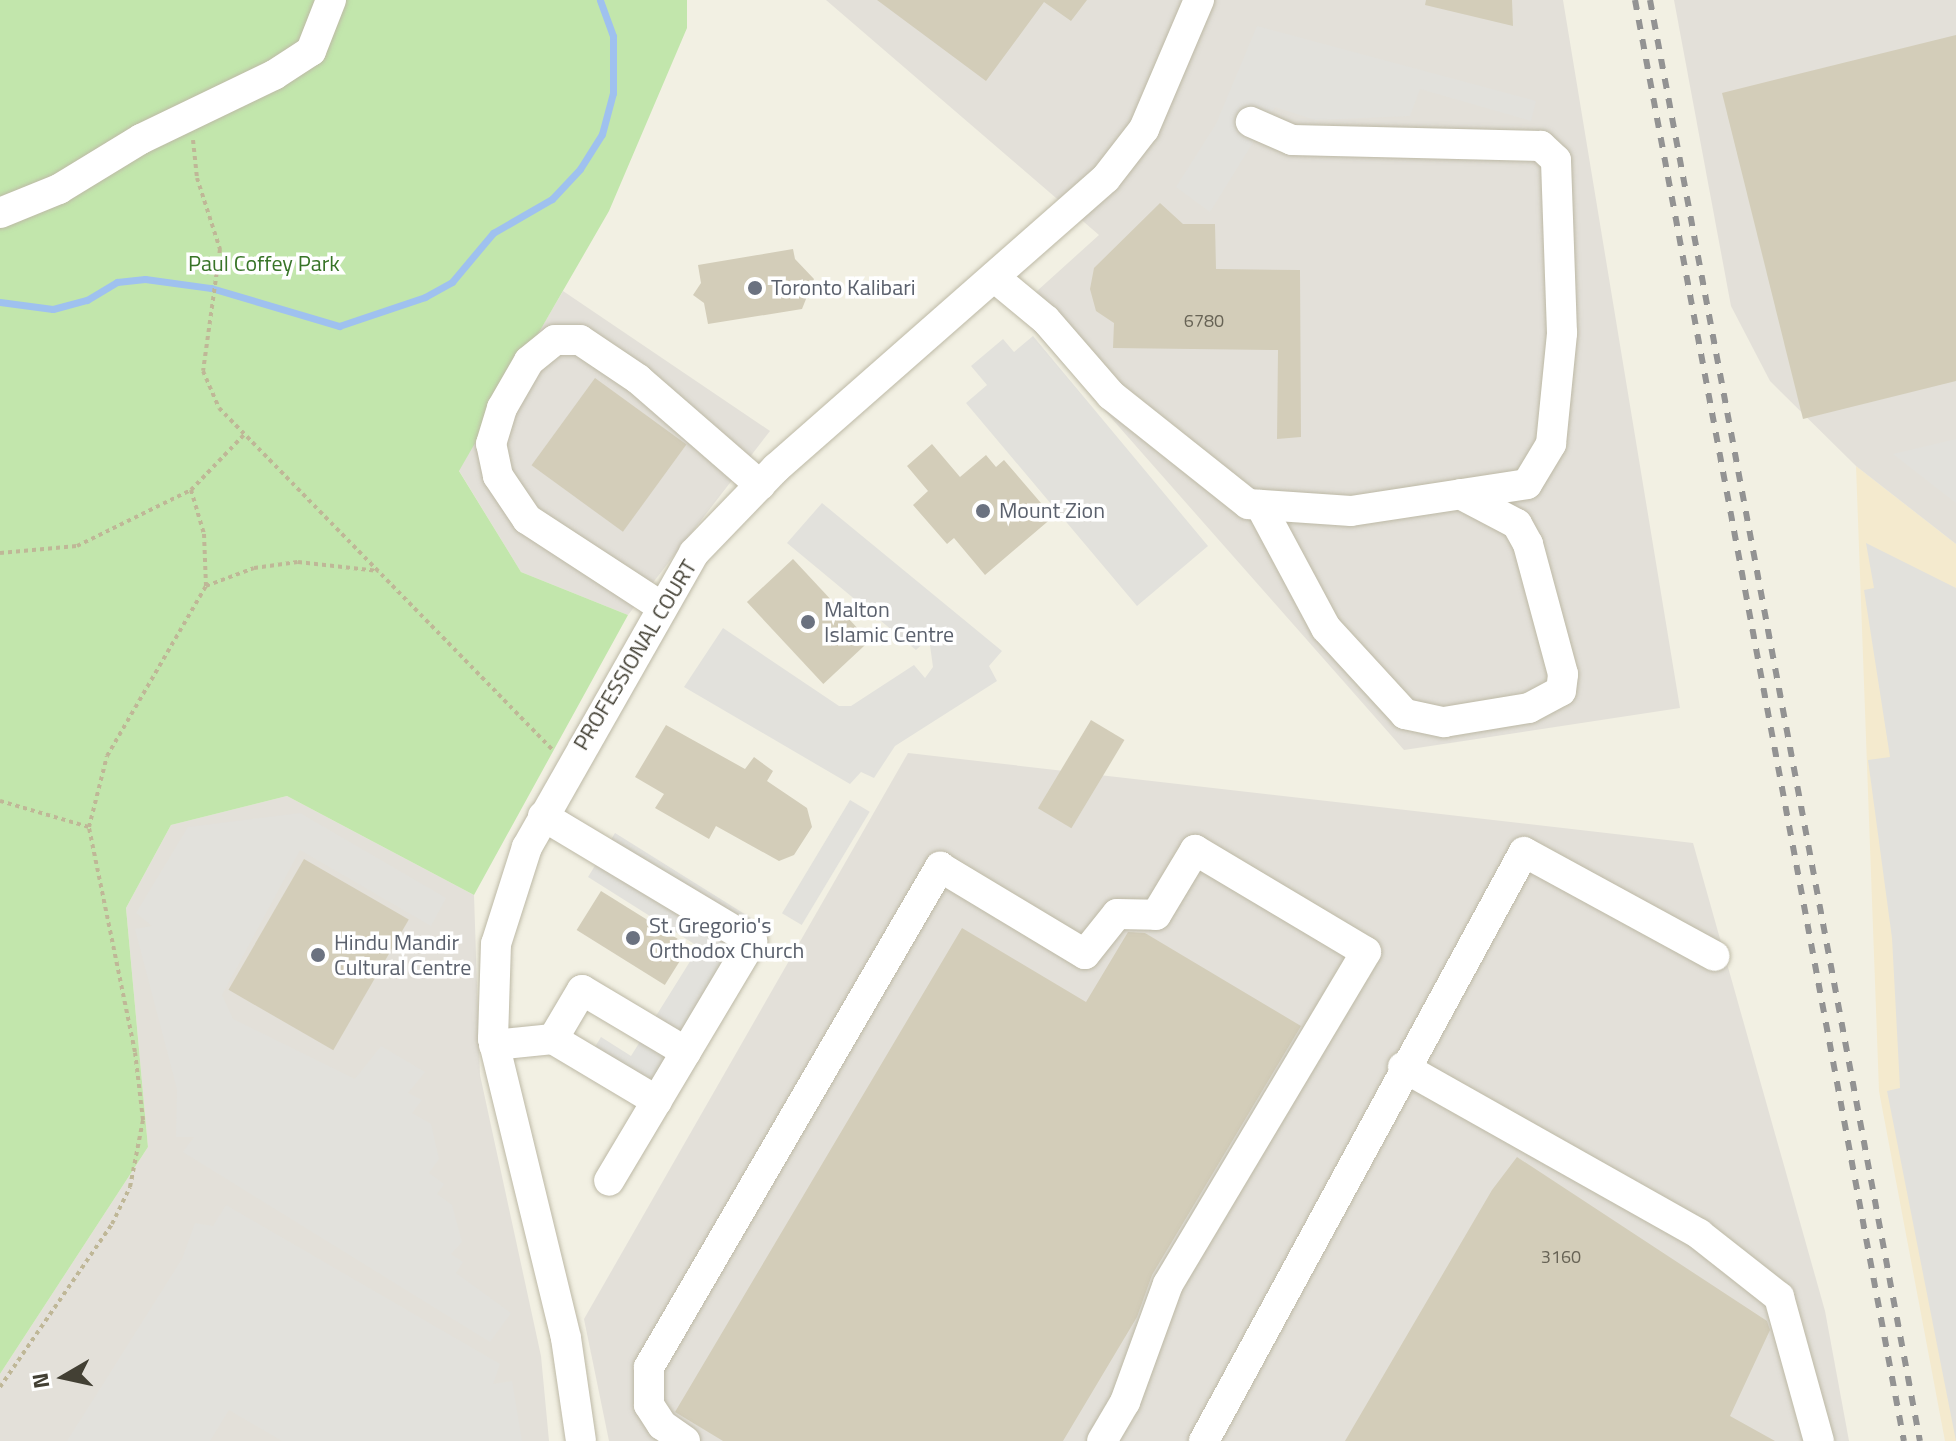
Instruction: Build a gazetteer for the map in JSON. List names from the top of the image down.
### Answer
{
  "streets": {
    "street": ["PROFESSIONAL COURT"]
  },
  "parks": ["Paul Coffey Park"],
  "places": [
    "Toronto Kalibari",
    "Mount Zion",
    "Malton Islamic Centre",
    "St. Gregorio's Orthodox Church",
    "Hindu Mandir Cultural Centre"
  ],
  "house_numbers": ["6780", "3160"],
  "north": "left"
}
